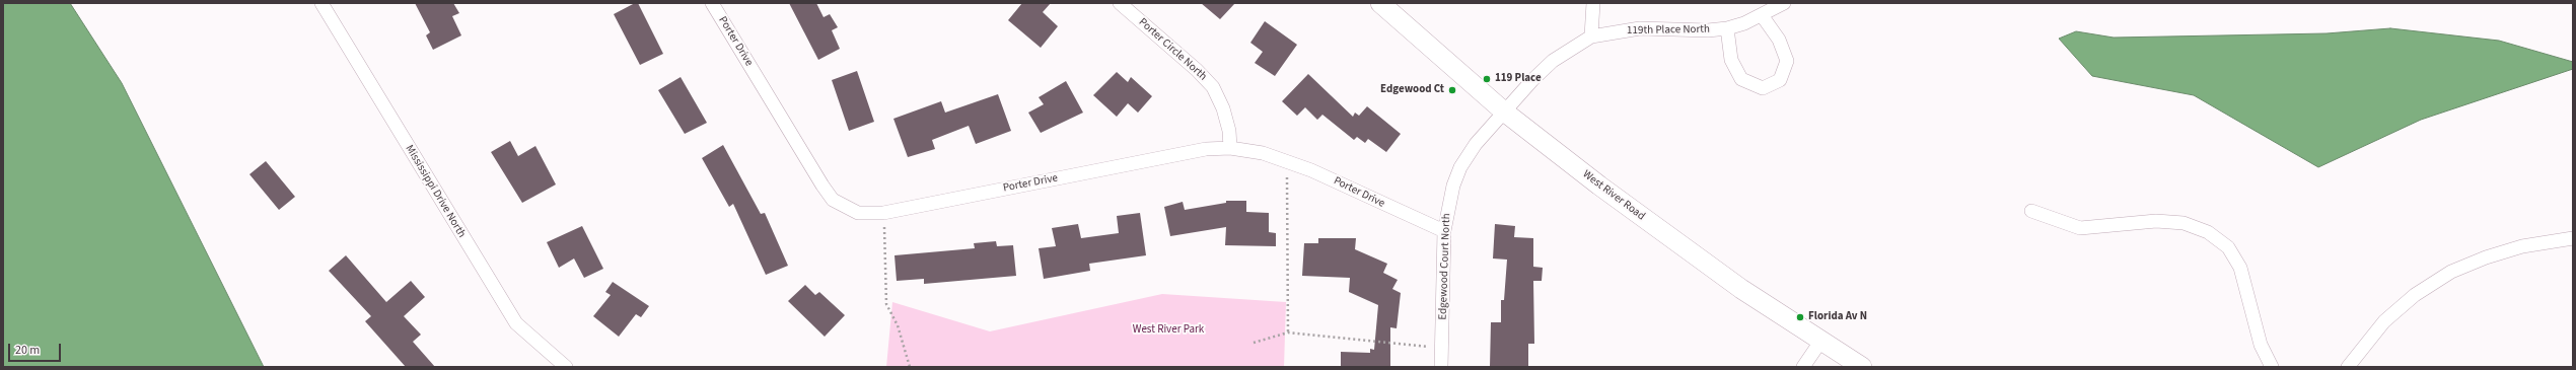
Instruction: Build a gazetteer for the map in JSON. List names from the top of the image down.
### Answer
{
  "streets": {
    "main road": ["West River Road"],
    "street": [
      "119th Place North",
      "Porter Drive",
      "Porter Circle North",
      "Mississippi Drive North",
      "Edgewood Court North"
    ]
  },
  "crossings": [
    ["119th Place North", "West River Road"],
    ["119th Place North", "Edgewood Court North"],
    ["Porter Drive", "Porter Circle North"],
    ["Porter Drive", "Edgewood Court North"],
    ["West River Road", "Edgewood Court North"]
  ],
  "parks": ["West River Park"],
  "places": ["119 Place", "Edgewood Ct", "Florida Av N"],
  "scale_bar": "20 m"
}
